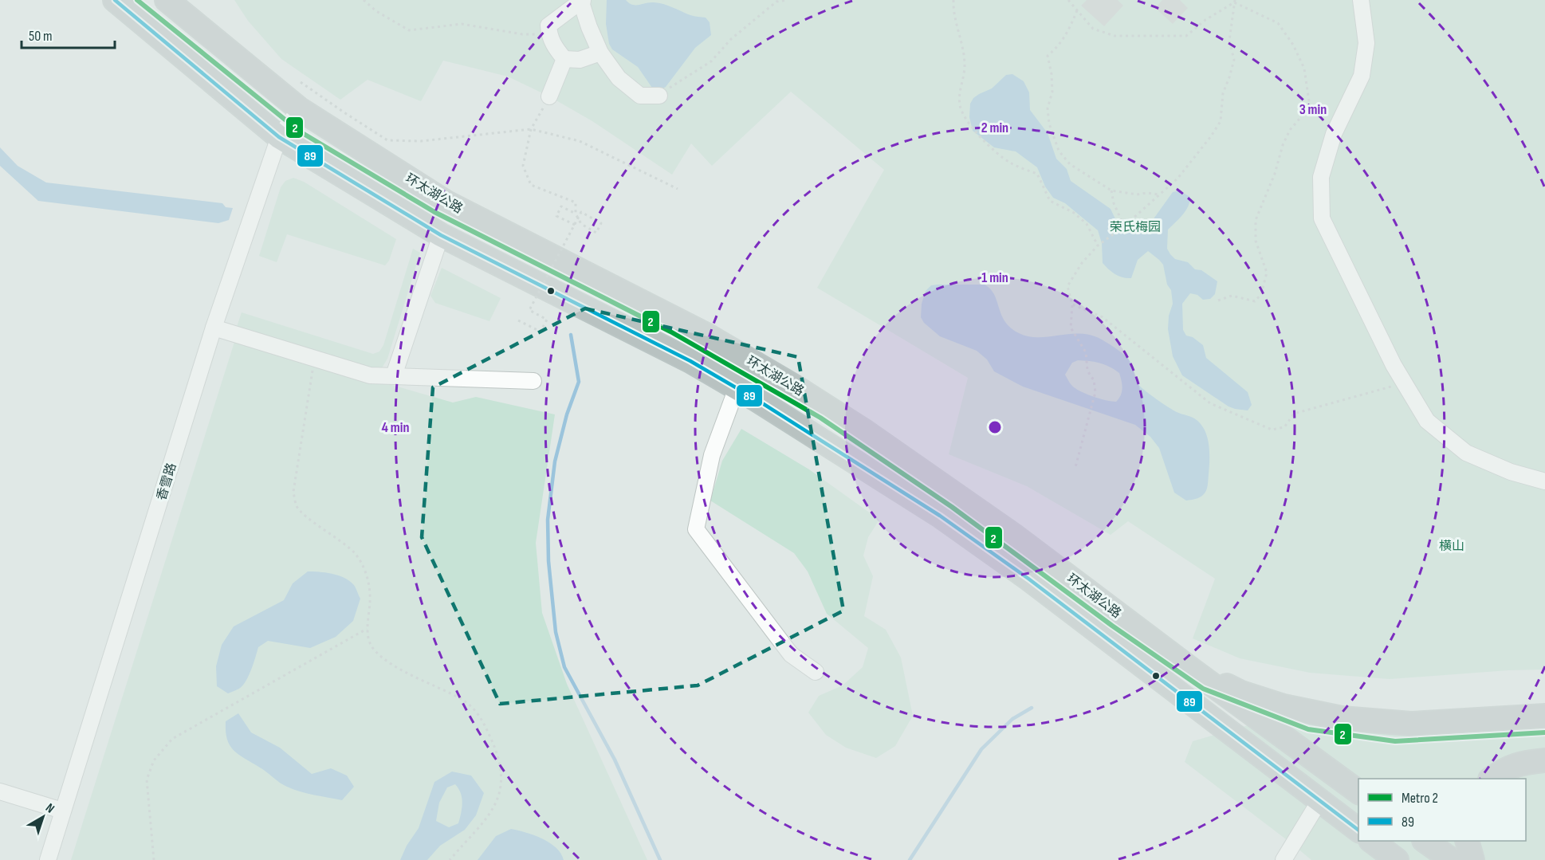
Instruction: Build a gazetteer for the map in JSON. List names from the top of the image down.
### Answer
{
  "streets": {
    "highway": ["环太湖公路"],
    "street": ["香雪路"]
  },
  "crossings": [
    ["环太湖公路", "香雪路"]
  ],
  "parks": ["荣氏梅园", "横山"],
  "lines": ["metro line 2", "transit line 89"],
  "legend": ["Metro 2", "89"],
  "scale_bar": "50 m",
  "north": "top right",
  "rings": [
    "3 min",
    "2 min",
    "1 min",
    "4 min"
  ]
}
